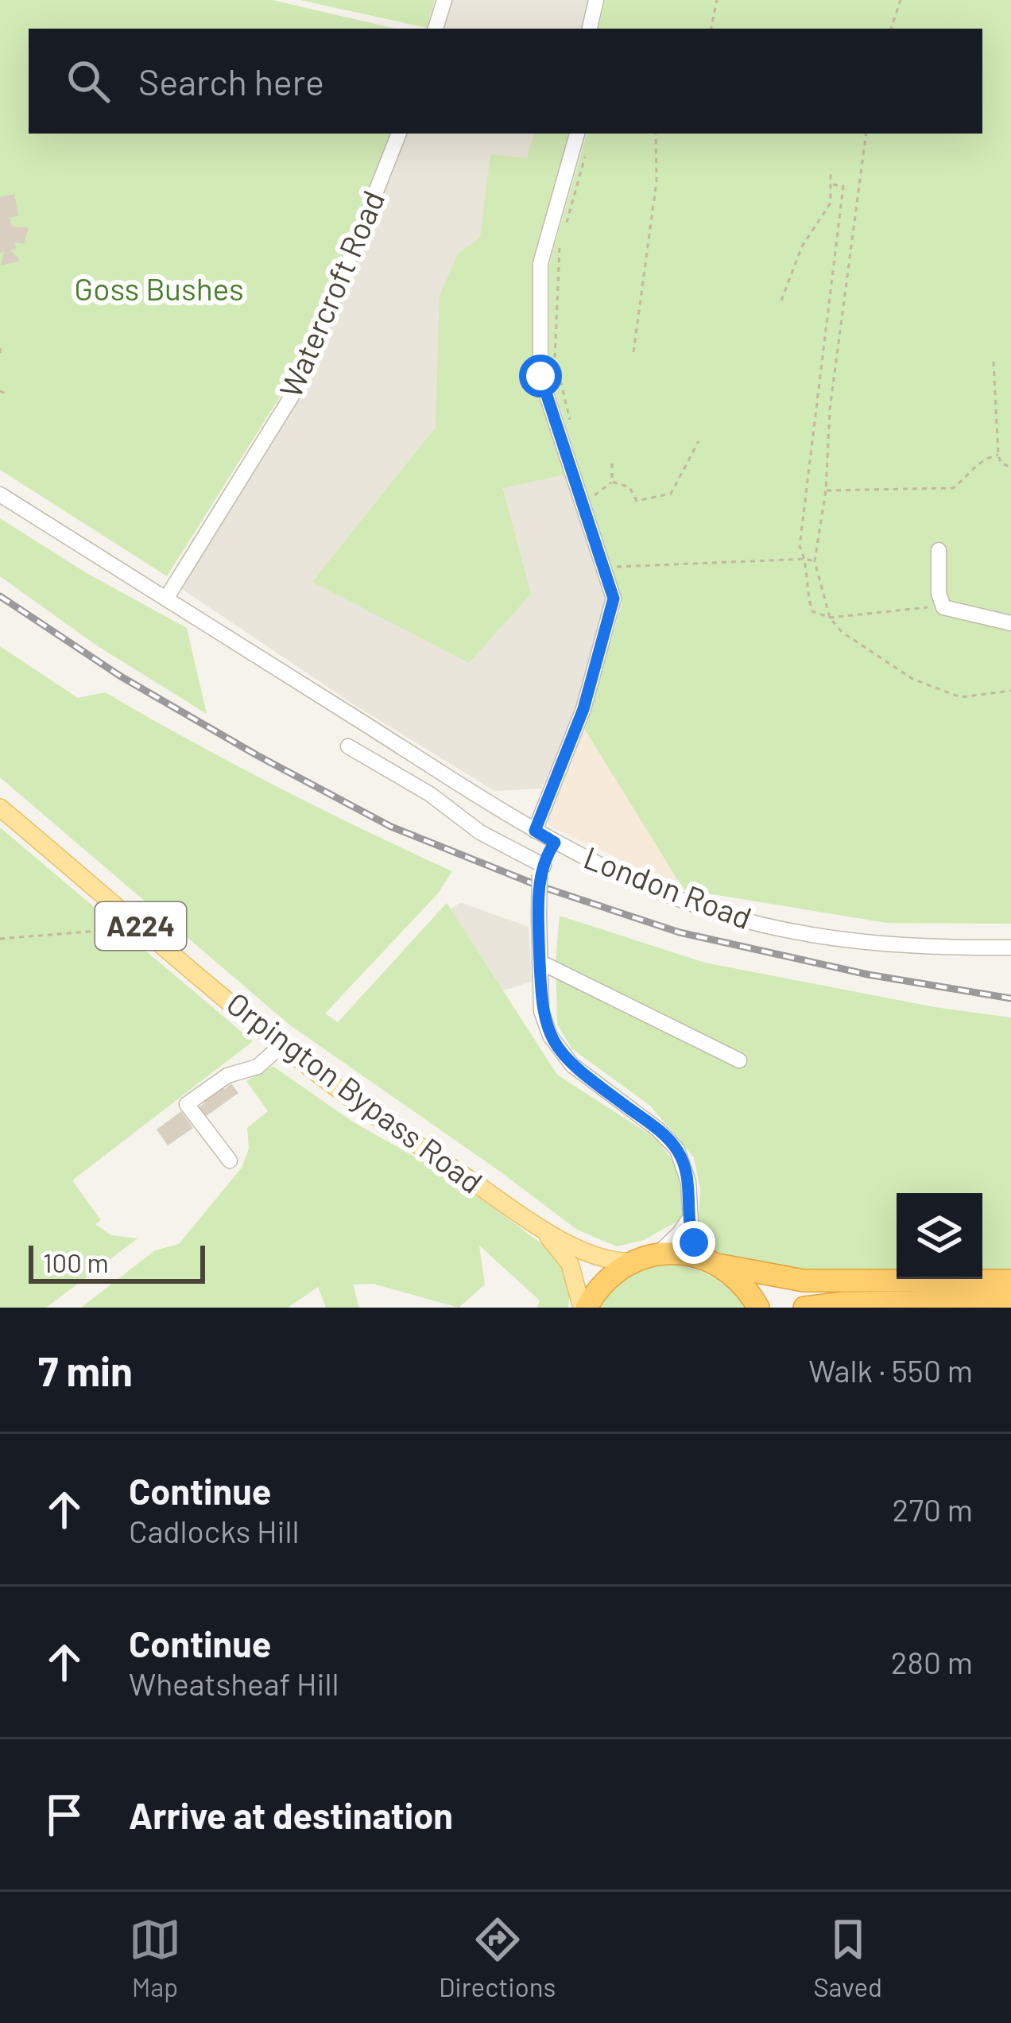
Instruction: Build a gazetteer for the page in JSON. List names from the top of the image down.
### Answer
{
  "streets": {
    "main road": ["A224", "Orpington Bypass Road"],
    "street": ["Watercroft Road", "London Road"]
  },
  "crossings": [
    ["Watercroft Road", "London Road"]
  ],
  "parks": ["Goss Bushes"],
  "scale_bar": "100 m",
  "page": {
    "search": "Search here",
    "scale": "100 m",
    "heading": ["7 min", "Walk · 550 m"],
    "list": [
      ["Continue", "Cadlocks Hill", "270 m"],
      ["Continue", "Wheatsheaf Hill", "280 m"],
      "Arrive at destination"
    ],
    "nav": ["Map", "Directions", "Saved"]
  }
}
